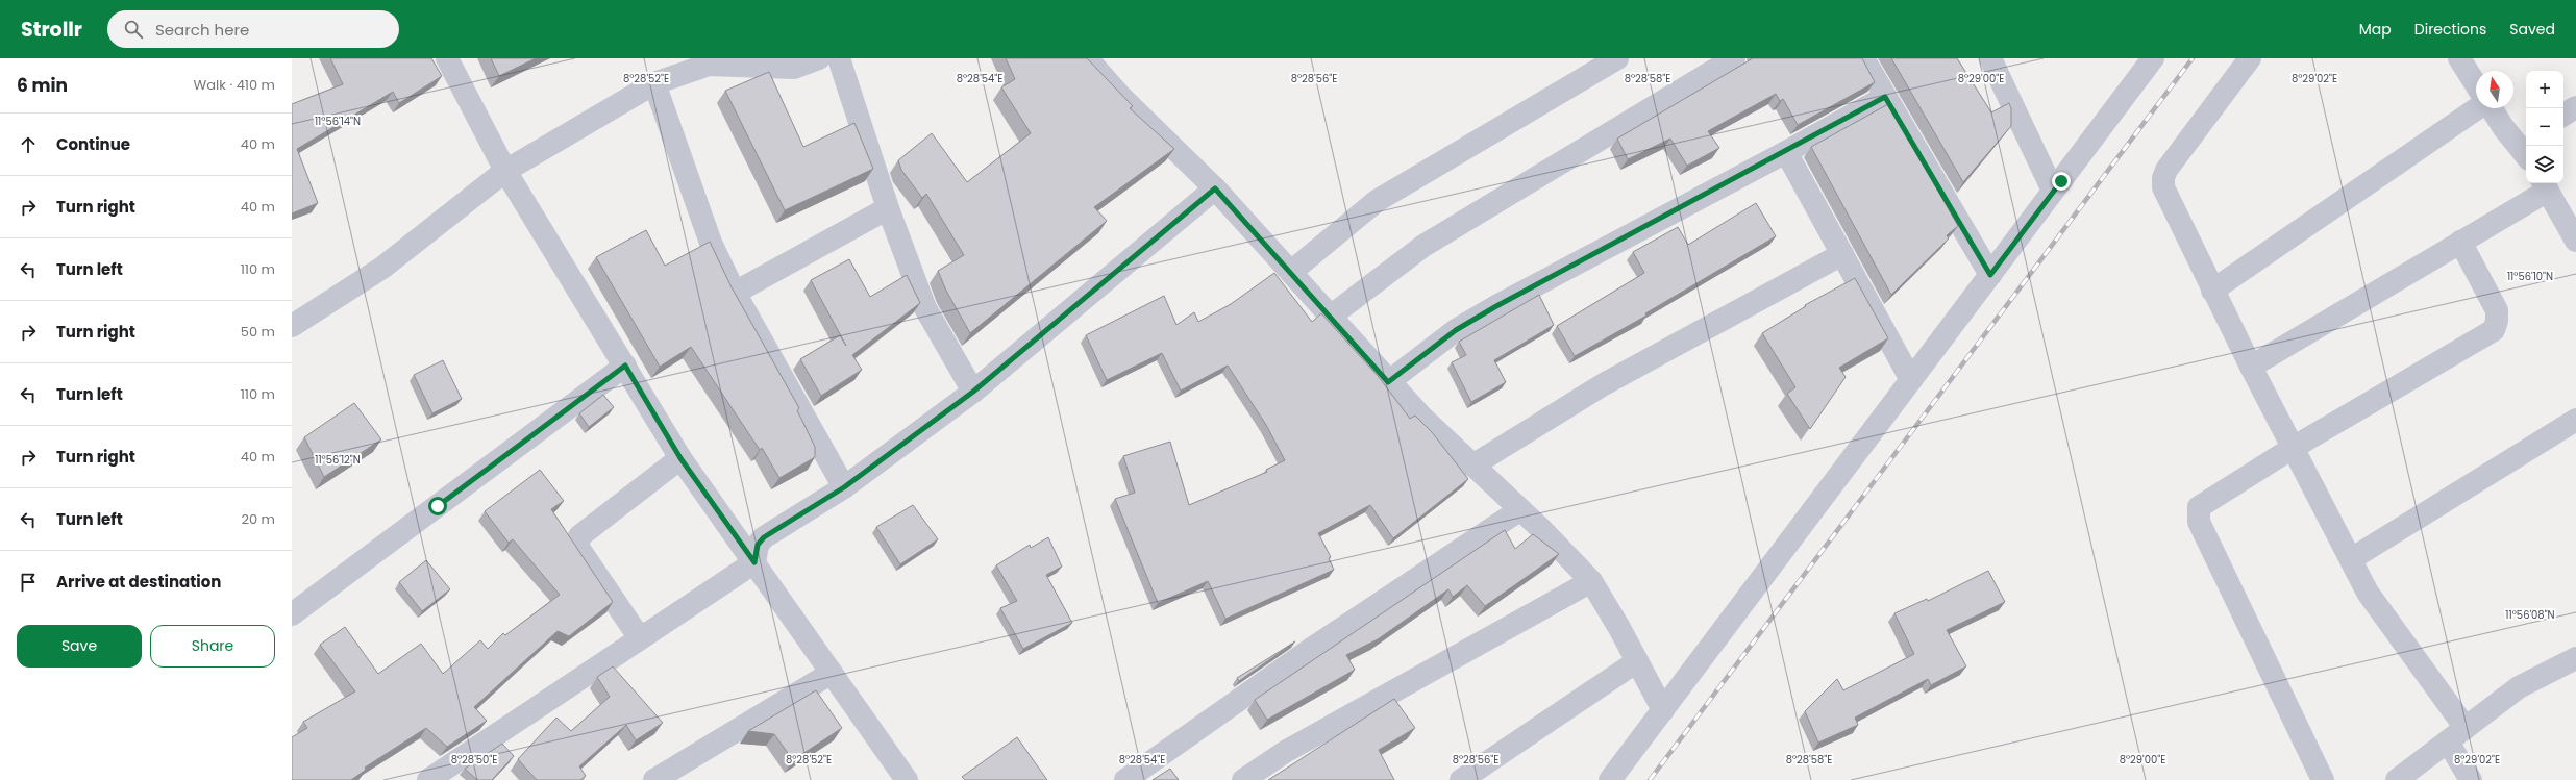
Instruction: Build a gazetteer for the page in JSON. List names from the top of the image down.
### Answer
{
  "north": "top",
  "page": {
    "header": "Strollr",
    "search": "Search here",
    "nav": ["Map", "Directions", "Saved"],
    "heading": ["6 min", "Walk · 410 m"],
    "map_buttons": ["+", "−"],
    "list": [
      ["Continue", "40 m"],
      ["Turn right", "40 m"],
      ["Turn left", "110 m"],
      ["Turn right", "50 m"],
      ["Turn left", "110 m"],
      ["Turn right", "40 m"],
      ["Turn left", "20 m"],
      "Arrive at destination"
    ],
    "buttons": ["Save", "Share"]
  },
  "coordinates": [
    "8°28'52\"E",
    "8°28'54\"E",
    "8°28'56\"E",
    "8°28'58\"E",
    "8°29'00\"E",
    "8°29'02\"E",
    "11°56'14\"N",
    "11°56'10\"N",
    "11°56'12\"N",
    "11°56'08\"N",
    "8°28'50\"E"
  ]
}
